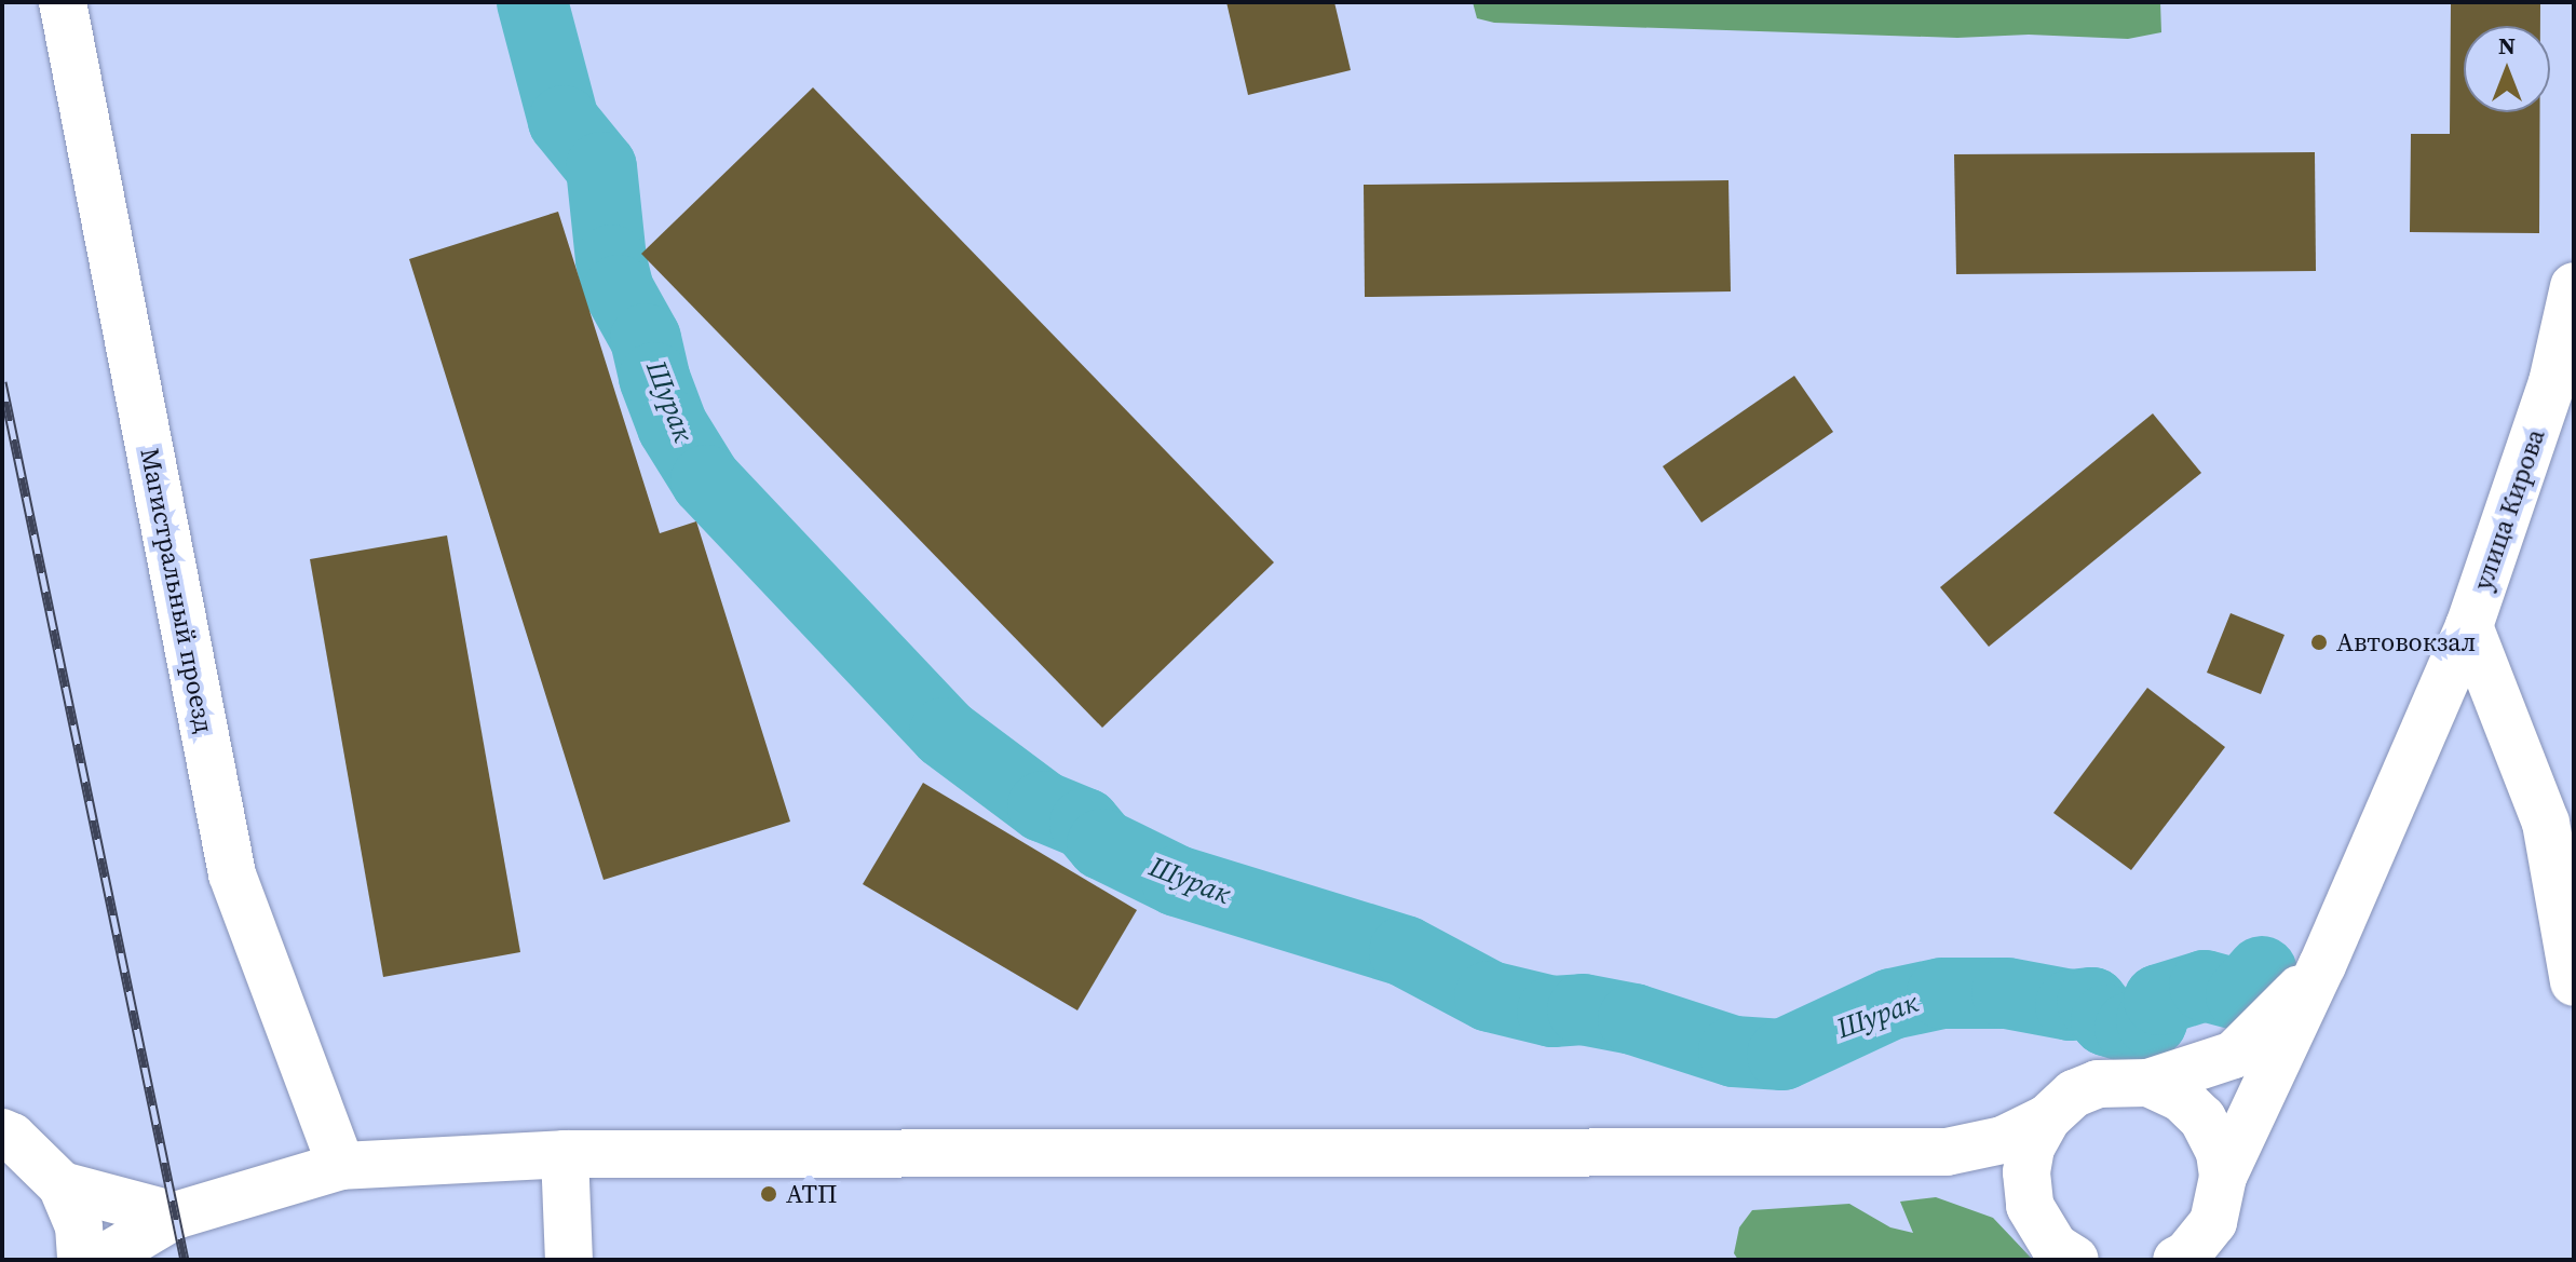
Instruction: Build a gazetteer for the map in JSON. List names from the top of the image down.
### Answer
{
  "streets": {
    "main road": ["улица Кирова", "Магистральный проезд"]
  },
  "water": ["Шурак"],
  "places": ["Автовокзал", "АТП"],
  "north": "top"
}
